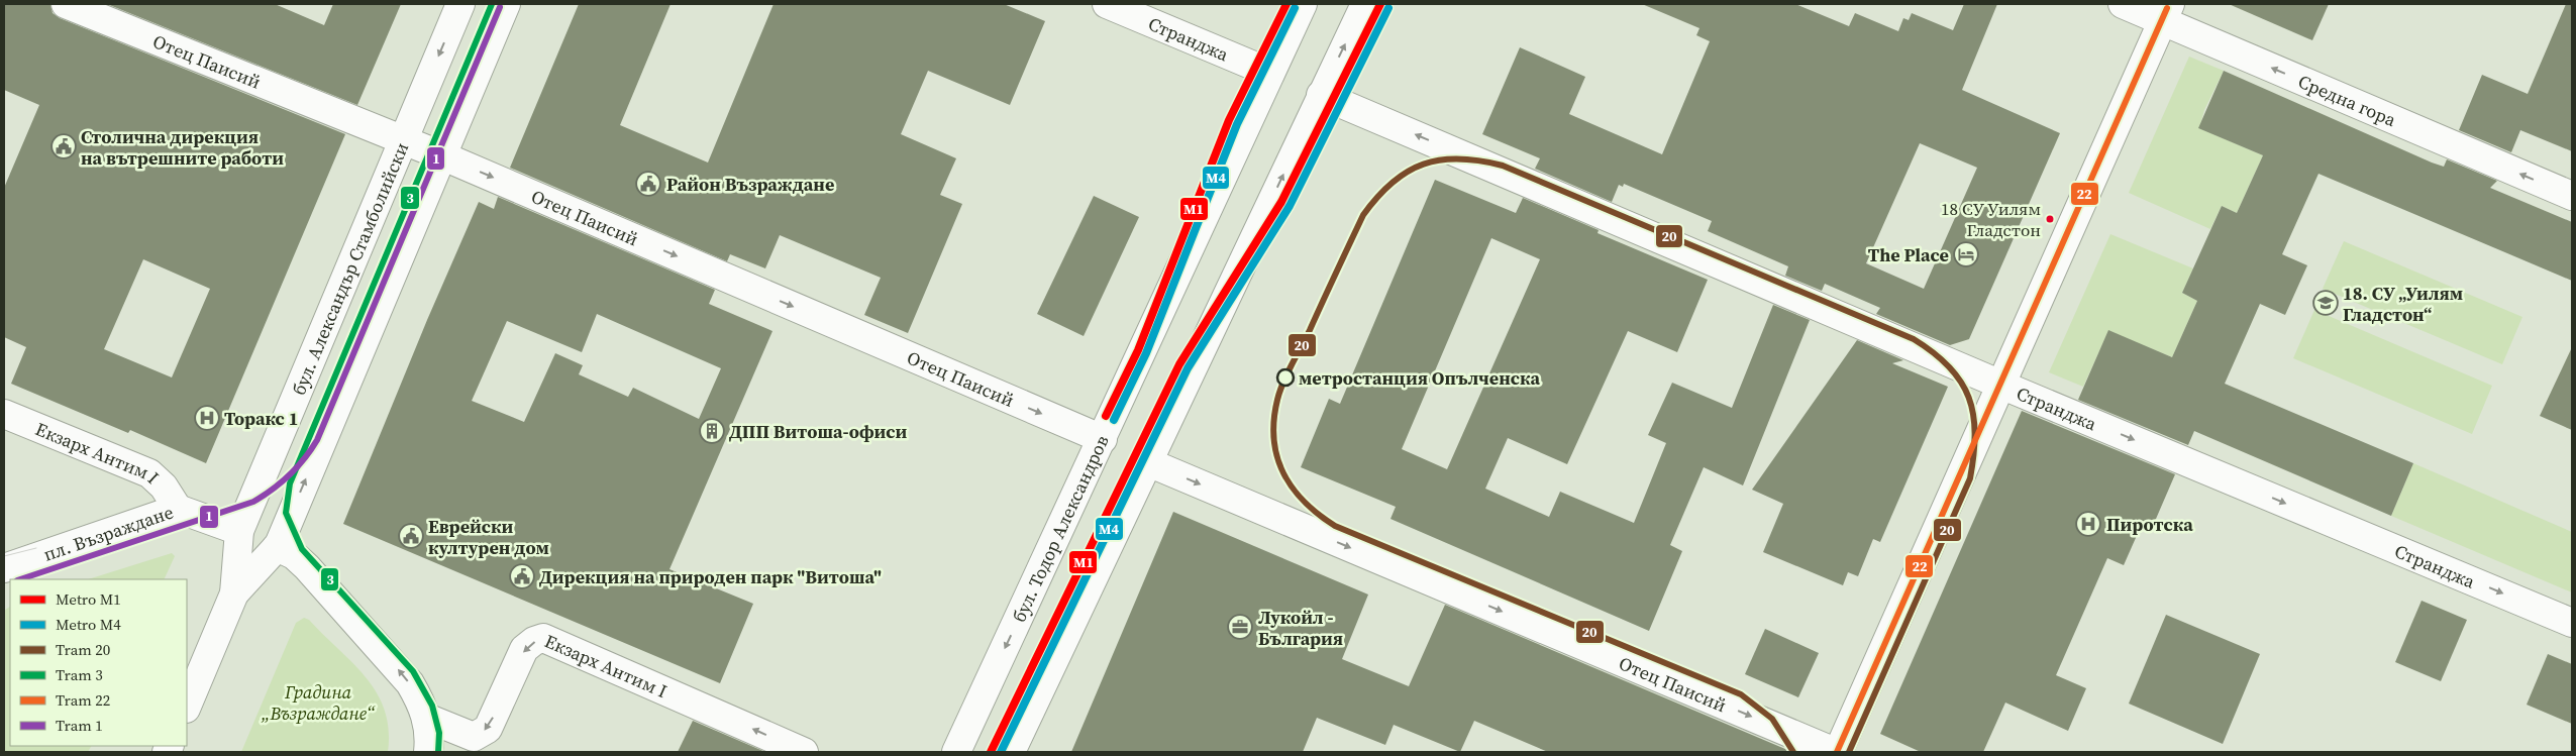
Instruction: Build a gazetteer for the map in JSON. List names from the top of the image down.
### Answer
{
  "streets": {
    "street": [
      "Странджа",
      "Отец Паисий",
      "Средна гора",
      "бул. Александър Стамболийски",
      "Екзарх Антим I",
      "бул. Тодор Александров",
      "пл. Възраждане"
    ]
  },
  "crossings": [
    ["Странджа", "бул. Тодор Александров"],
    ["Отец Паисий", "бул. Александър Стамболийски"],
    ["Отец Паисий", "бул. Тодор Александров"],
    ["бул. Александър Стамболийски", "пл. Възраждане"],
    ["Екзарх Антим I", "пл. Възраждане"]
  ],
  "one_way": ["Отец Паисий", "Средна гора", "Екзарх Антим I"],
  "parks": ["Градина „Възраждане“"],
  "places": {
    "public building": [
      "Столична дирекция на вътрешните работи",
      "Район Възраждане",
      "Еврейски културен дом",
      "Дирекция на природен парк \"Витоша\""
    ],
    "other": ["18 СУ Уилям Гладстон", "метростанция Опълченска"],
    "hotel": ["The Place"],
    "school or university": ["18. СУ „Уилям Гладстон“"],
    "hospital": ["Торакс 1", "Пиротска"],
    "building": ["ДПП Витоша-офиси"],
    "office": ["Лукойл - България"]
  },
  "lines": [
    "metro line M1",
    "tram line 3",
    "tram line 1",
    "metro line M4",
    "tram line 22",
    "tram line 20"
  ],
  "legend": [
    "Metro M1",
    "Metro M4",
    "Tram 20",
    "Tram 3",
    "Tram 22",
    "Tram 1"
  ]
}
